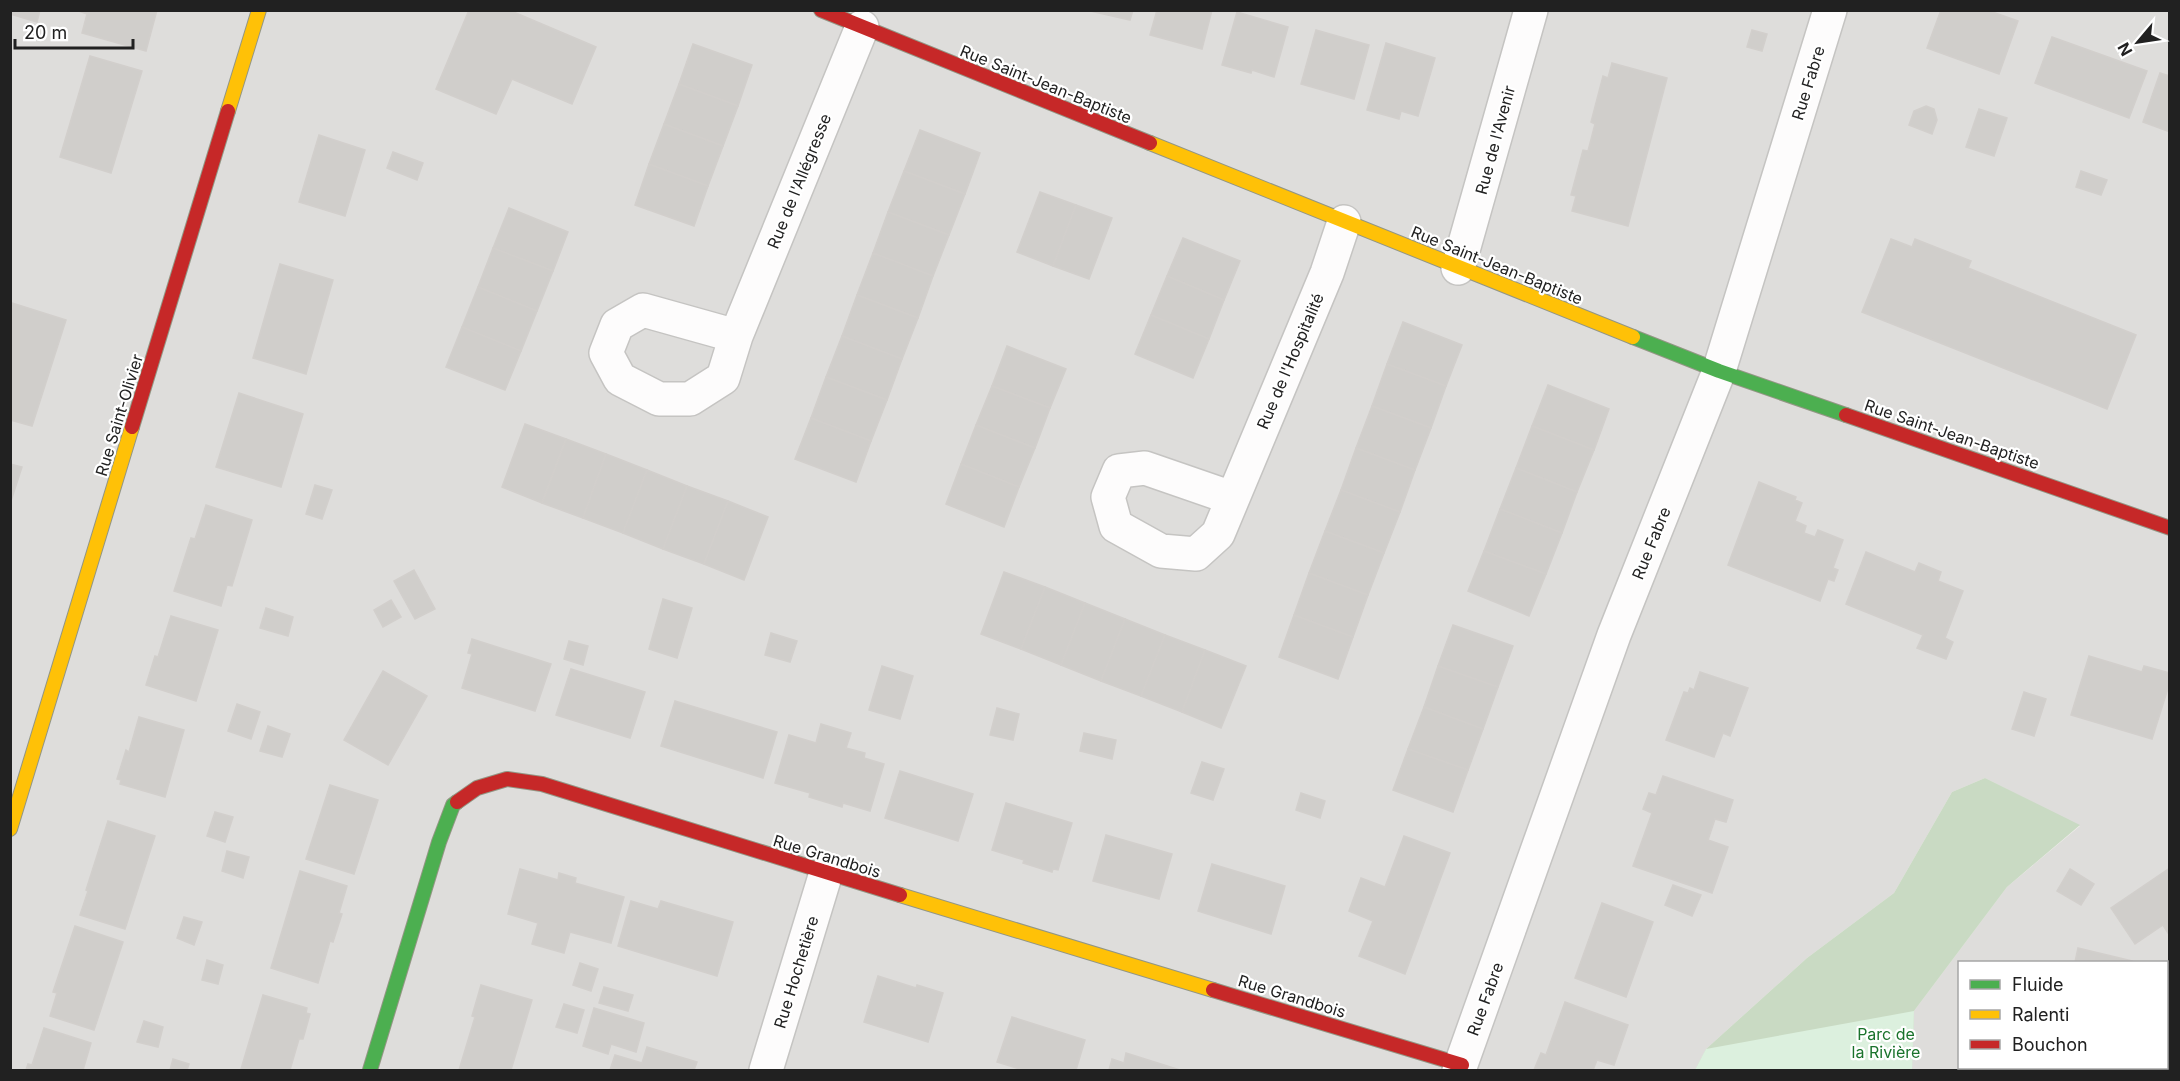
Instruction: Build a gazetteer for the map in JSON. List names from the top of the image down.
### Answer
{
  "streets": {
    "street": [
      "Rue Fabre",
      "Rue Saint-Jean-Baptiste",
      "Rue de l'Avenir",
      "Rue de l'Allégresse",
      "Rue de l'Hospitalité",
      "Rue Saint-Olivier",
      "Rue Grandbois",
      "Rue Hochetière"
    ]
  },
  "crossings": [
    ["Rue Fabre", "Rue Saint-Jean-Baptiste"],
    ["Rue Fabre", "Rue Grandbois"],
    ["Rue Saint-Jean-Baptiste", "Rue de l'Avenir"],
    ["Rue Saint-Jean-Baptiste", "Rue de l'Allégresse"],
    ["Rue Saint-Jean-Baptiste", "Rue de l'Hospitalité"],
    ["Rue Grandbois", "Rue Hochetière"]
  ],
  "parks": ["Parc de la Rivière"],
  "legend": ["Fluide", "Ralenti", "Bouchon"],
  "scale_bar": "20 m",
  "north": "bottom left"
}
